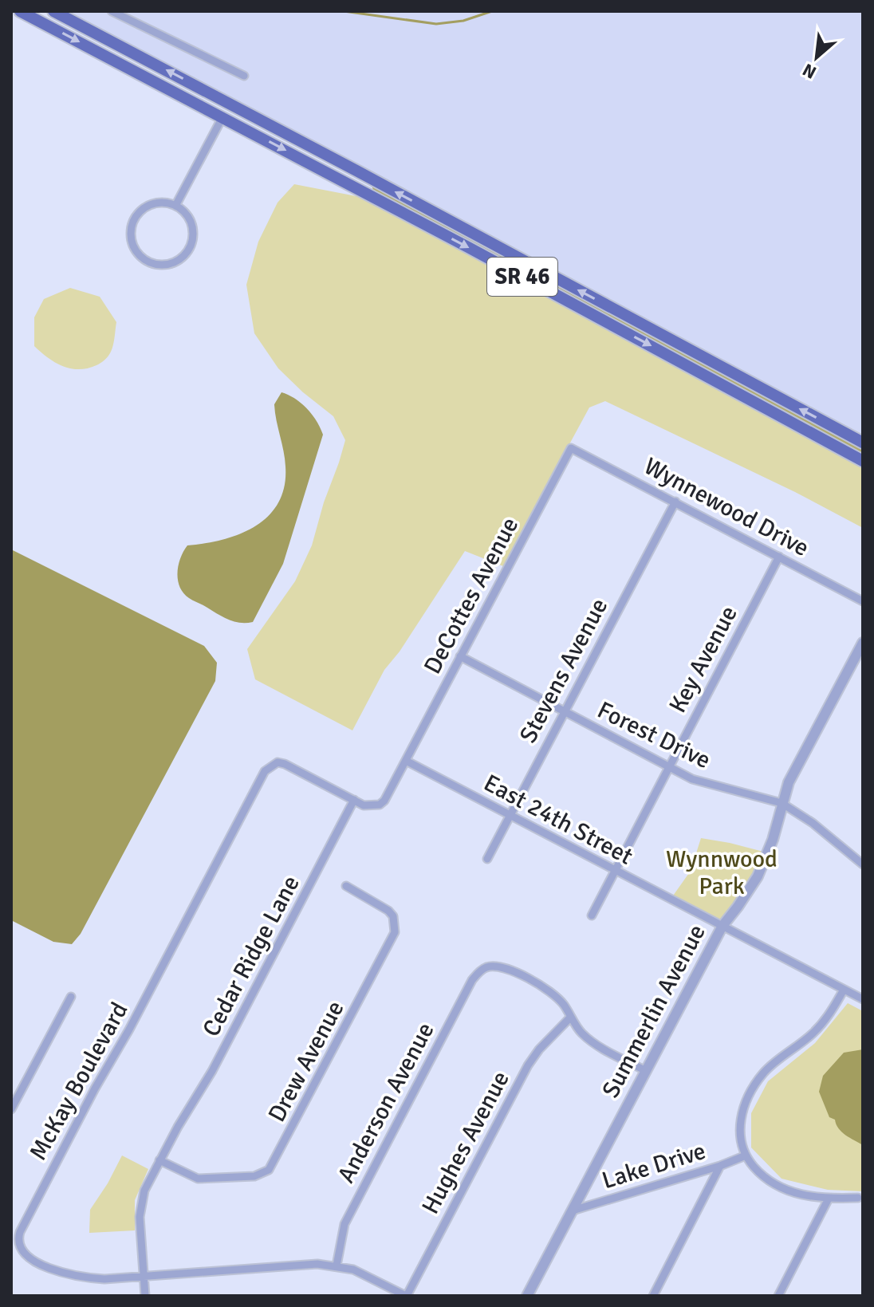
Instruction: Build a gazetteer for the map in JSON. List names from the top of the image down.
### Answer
{
  "streets": {
    "main road": ["SR 46"],
    "street": [
      "Wynnewood Drive",
      "DeCottes Avenue",
      "Key Avenue",
      "Stevens Avenue",
      "Forest Drive",
      "East 24th Street",
      "Cedar Ridge Lane",
      "Summerlin Avenue",
      "Drew Avenue",
      "McKay Boulevard",
      "Anderson Avenue",
      "Hughes Avenue",
      "Lake Drive"
    ]
  },
  "crossings": [
    ["Wynnewood Drive", "DeCottes Avenue"],
    ["Wynnewood Drive", "Key Avenue"],
    ["Wynnewood Drive", "Stevens Avenue"],
    ["DeCottes Avenue", "Forest Drive"],
    ["DeCottes Avenue", "East 24th Street"],
    ["DeCottes Avenue", "McKay Boulevard"],
    ["Key Avenue", "Forest Drive"],
    ["Key Avenue", "East 24th Street"],
    ["Stevens Avenue", "Forest Drive"],
    ["Stevens Avenue", "East 24th Street"],
    ["Forest Drive", "Summerlin Avenue"],
    ["East 24th Street", "Summerlin Avenue"],
    ["East 24th Street", "McKay Boulevard"],
    ["Cedar Ridge Lane", "Drew Avenue"],
    ["Cedar Ridge Lane", "McKay Boulevard"],
    ["Summerlin Avenue", "Lake Drive"],
    ["McKay Boulevard", "Anderson Avenue"],
    ["McKay Boulevard", "Hughes Avenue"],
    ["Anderson Avenue", "Hughes Avenue"]
  ],
  "parks": ["Wynnwood Park"],
  "north": "bottom left"
}
